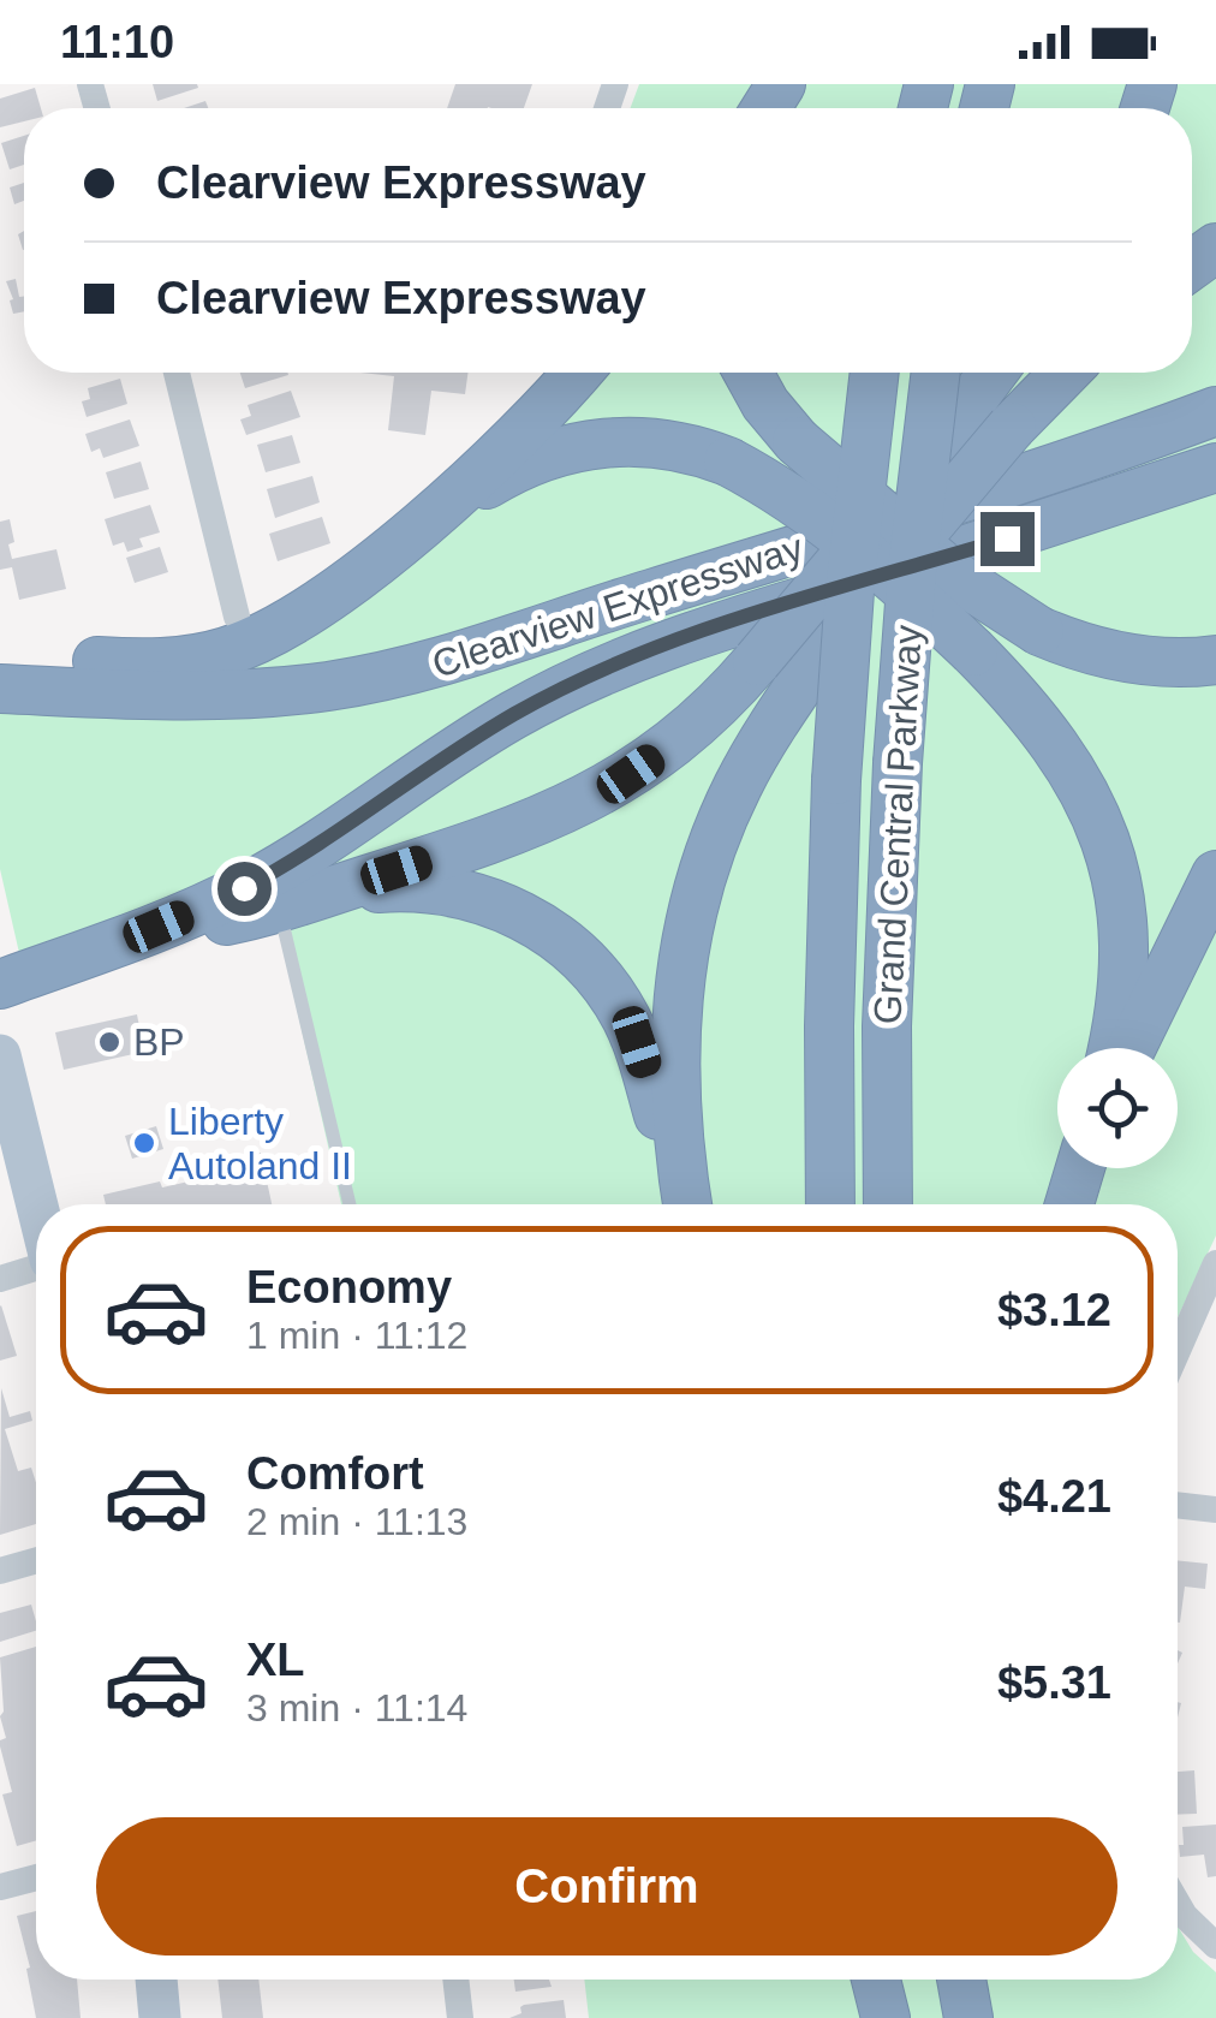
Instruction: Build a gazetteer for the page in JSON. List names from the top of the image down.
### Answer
{
  "streets": {
    "highway": ["Clearview Expressway", "Grand Central Parkway"]
  },
  "places": ["BP", "Liberty Autoland II"],
  "page": {
    "status": "11:10",
    "banner": ["Clearview Expressway", "Clearview Expressway"],
    "list": [
      {
        "name": "Economy",
        "note": "1 min · 11:12",
        "value": "$3.12"
      },
      {
        "name": "Comfort",
        "note": "2 min · 11:13",
        "value": "$4.21"
      },
      {
        "name": "XL",
        "note": "3 min · 11:14",
        "value": "$5.31"
      }
    ],
    "buttons": "Confirm"
  }
}
